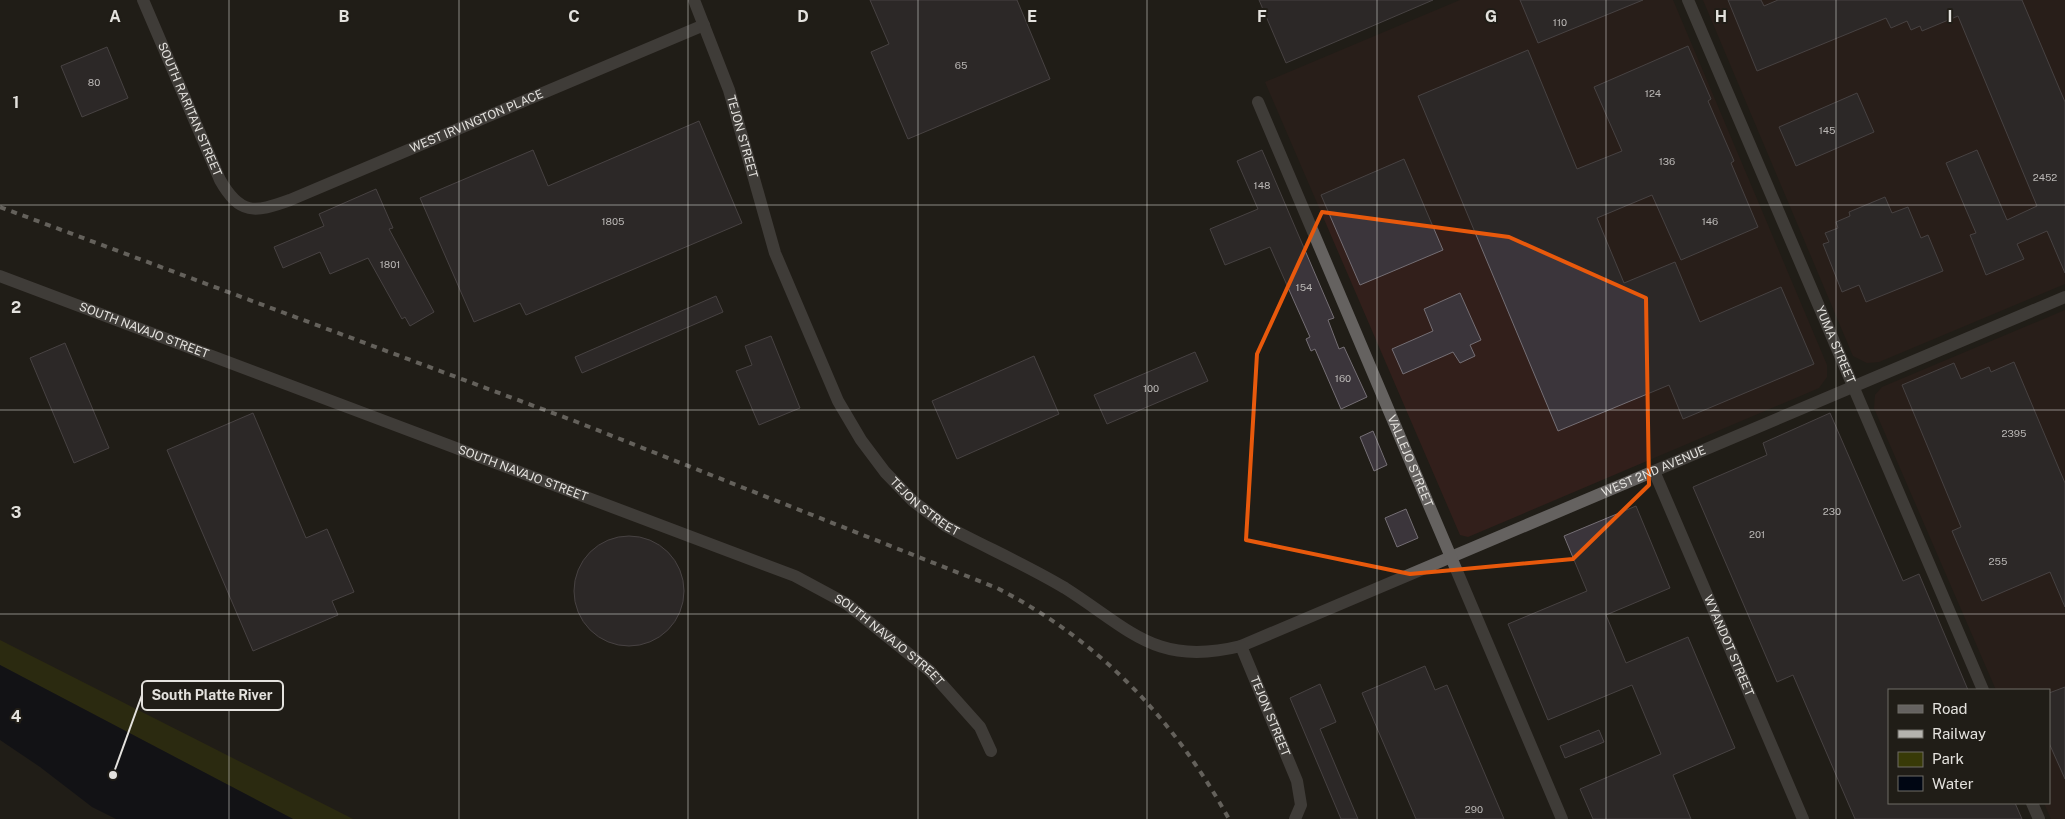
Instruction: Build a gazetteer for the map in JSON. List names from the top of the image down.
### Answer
{
  "streets": {
    "street": [
      "SOUTH RARITAN STREET",
      "WEST IRVINGTON PLACE",
      "TEJON STREET",
      "SOUTH NAVAJO STREET",
      "YUMA STREET",
      "VALLEJO STREET",
      "WEST 2ND AVENUE",
      "WYANDOT STREET"
    ]
  },
  "crossings": [
    ["SOUTH RARITAN STREET", "WEST IRVINGTON PLACE"],
    ["WEST IRVINGTON PLACE", "TEJON STREET"],
    ["TEJON STREET", "WEST 2ND AVENUE"],
    ["YUMA STREET", "WEST 2ND AVENUE"],
    ["VALLEJO STREET", "WEST 2ND AVENUE"],
    ["WEST 2ND AVENUE", "WYANDOT STREET"]
  ],
  "places": ["South Platte River"],
  "house_numbers": [
    "110",
    "65",
    "80",
    "124",
    "145",
    "136",
    "2452",
    "148",
    "1805",
    "146",
    "1801",
    "154",
    "160",
    "100",
    "2395",
    "230",
    "201",
    "255",
    "290"
  ],
  "legend": [
    "Road",
    "Railway",
    "Park",
    "Water"
  ],
  "grid": {
    "columns": [
      "A",
      "B",
      "C",
      "D",
      "E",
      "F",
      "G",
      "H",
      "I"
    ],
    "rows": [
      "1",
      "2",
      "3",
      "4"
    ]
  }
}
